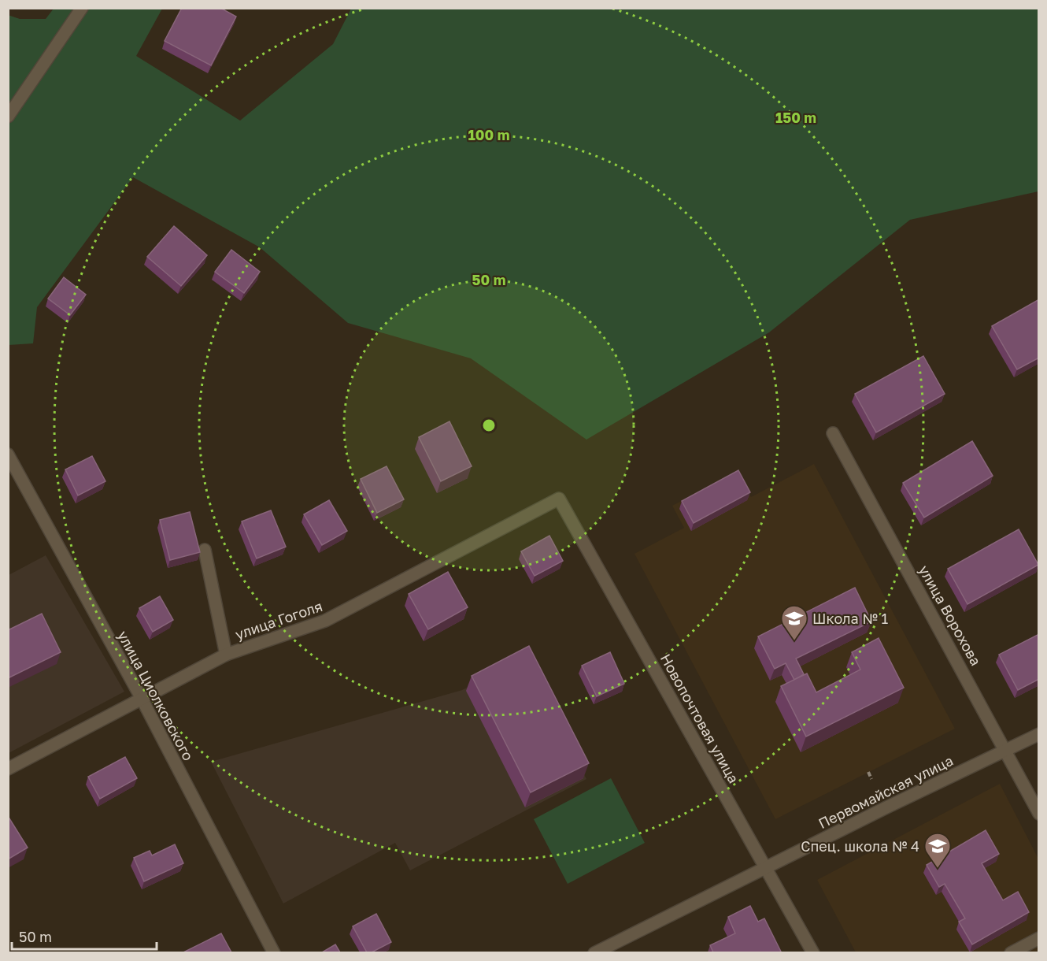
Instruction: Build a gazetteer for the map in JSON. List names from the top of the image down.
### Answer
{
  "streets": {
    "street": [
      "улица Ворохова",
      "улица Гоголя",
      "улица Циолковского",
      "Новопочтовая улица",
      "Первомайская улица"
    ]
  },
  "crossings": [
    ["улица Ворохова", "Первомайская улица"],
    ["улица Гоголя", "улица Циолковского"],
    ["улица Гоголя", "Новопочтовая улица"],
    ["Новопочтовая улица", "Первомайская улица"]
  ],
  "places": {
    "school or university": ["Школа № 1", "Спец. школа № 4"]
  },
  "scale_bar": "50 m",
  "rings": ["150 m", "100 m", "50 m"]
}
